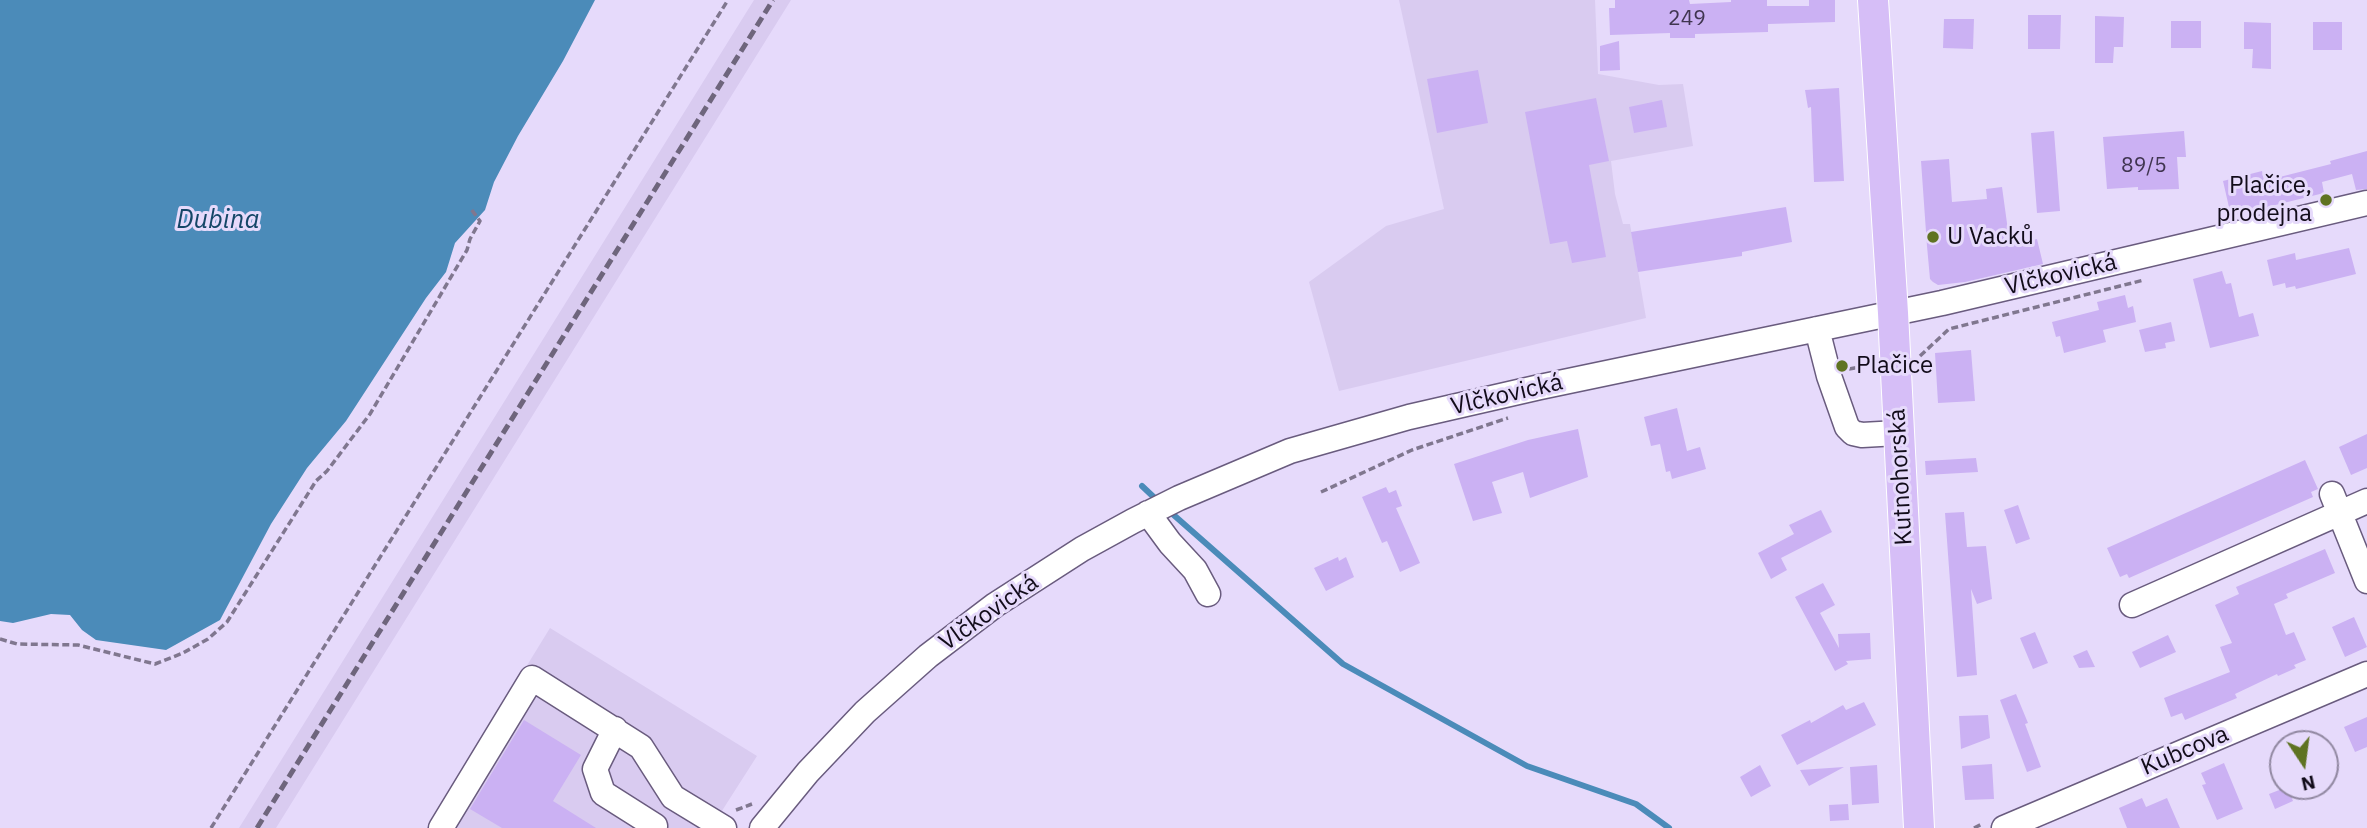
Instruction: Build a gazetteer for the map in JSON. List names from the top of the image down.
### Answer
{
  "streets": {
    "main road": ["Kutnohorská"],
    "street": ["Vlčkovická", "Kubcova"]
  },
  "crossings": [
    ["Vlčkovická", "Kutnohorská"]
  ],
  "water": ["Dubina"],
  "places": ["Plačice, prodejna", "U Vacků", "Plačice"],
  "house_numbers": ["249", "89/5"],
  "north": "bottom"
}
